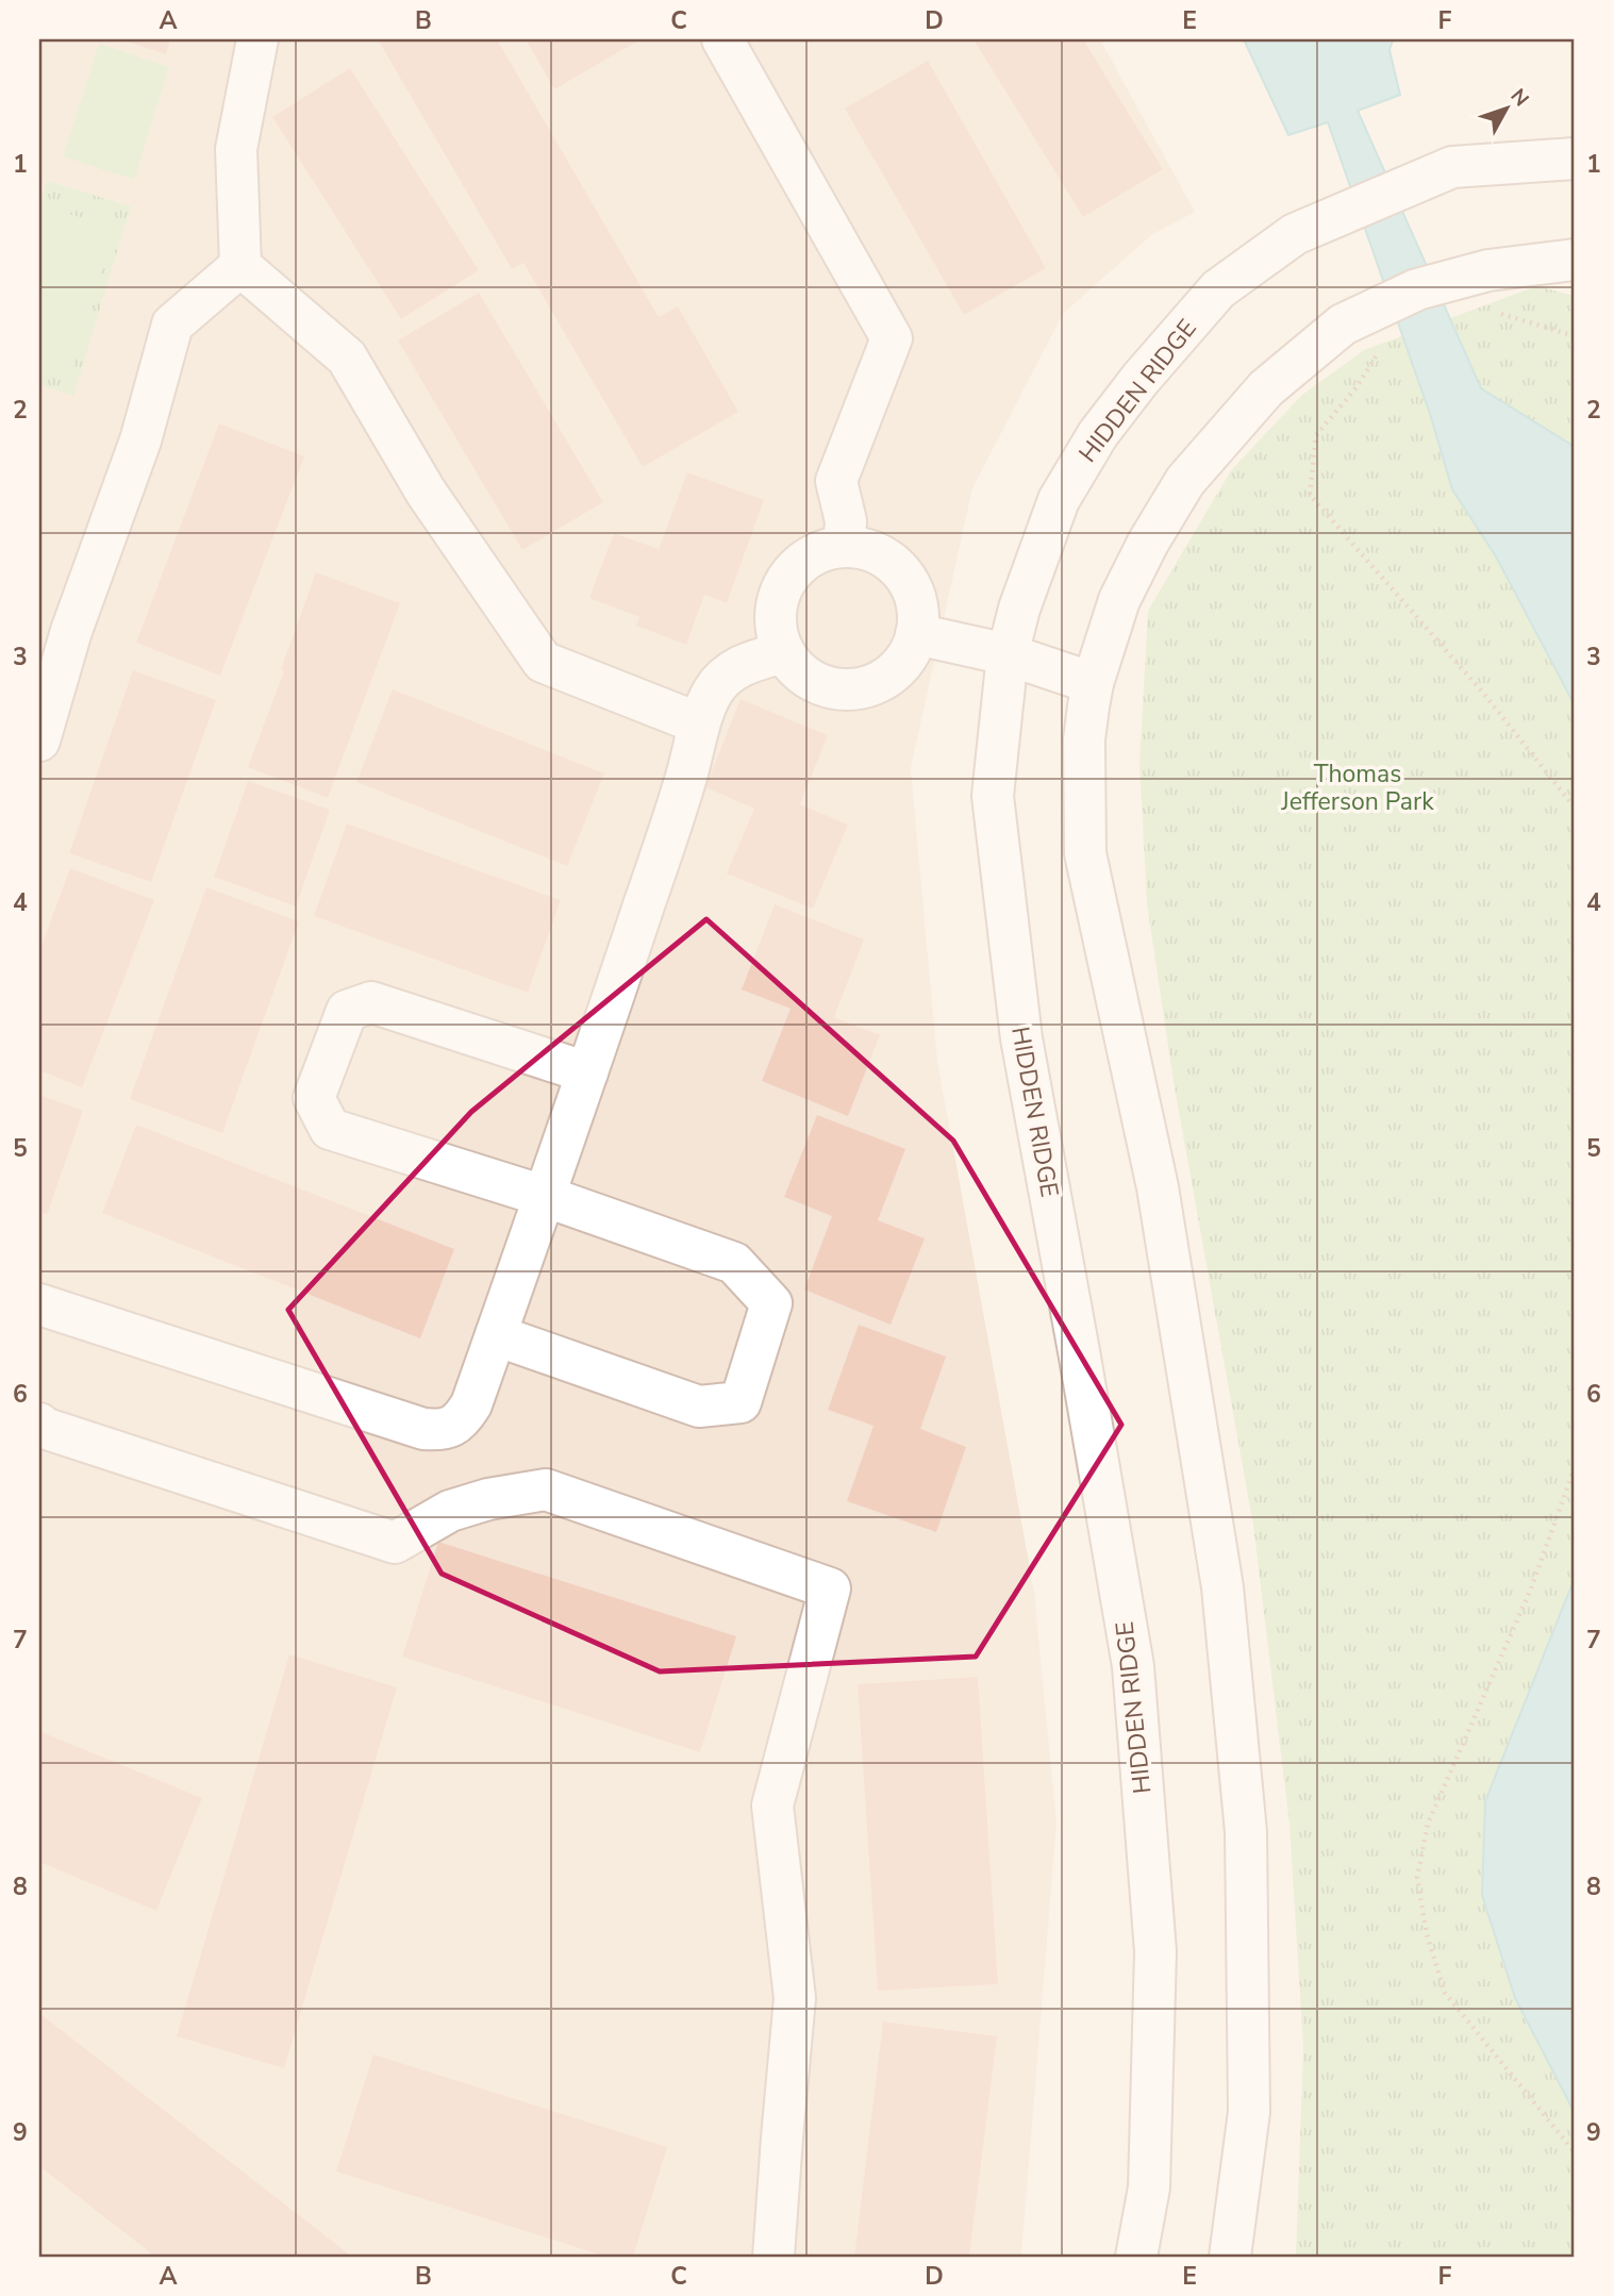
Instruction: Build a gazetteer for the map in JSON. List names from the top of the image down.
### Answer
{
  "streets": {
    "street": ["HIDDEN RIDGE"]
  },
  "parks": ["Thomas Jefferson Park"],
  "north": "top right",
  "grid": {
    "columns": [
      "A",
      "B",
      "C",
      "D",
      "E",
      "F"
    ],
    "rows": [
      "1",
      "2",
      "3",
      "4",
      "5",
      "6",
      "7",
      "8",
      "9"
    ]
  }
}
